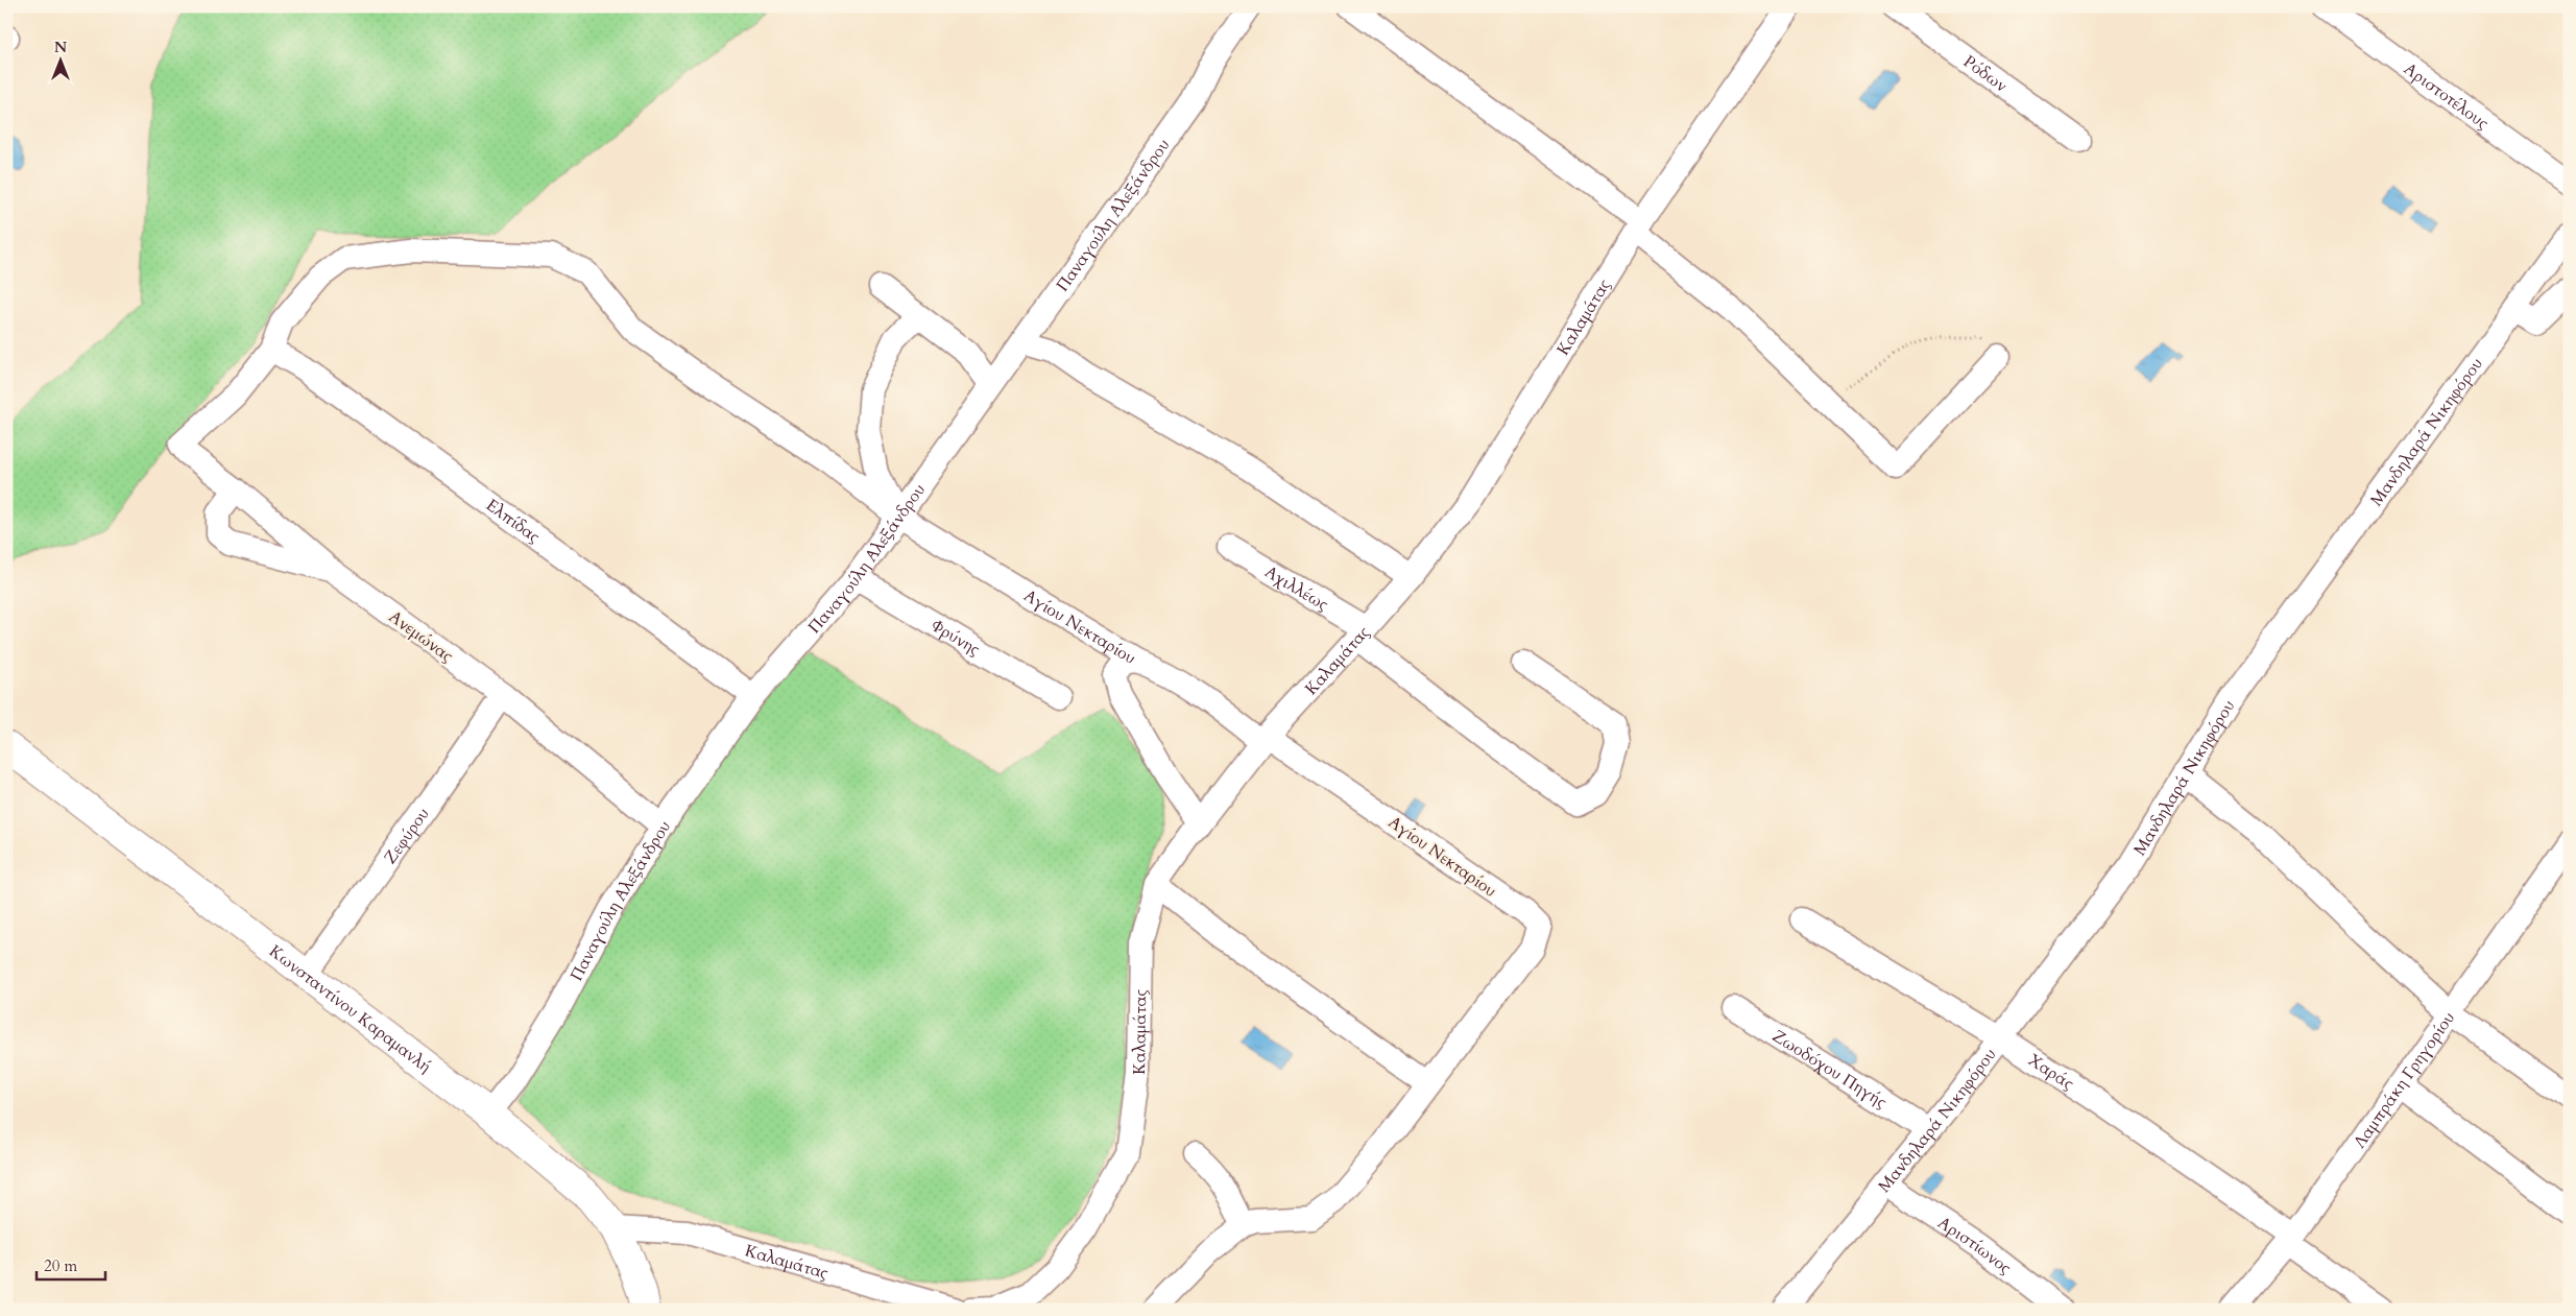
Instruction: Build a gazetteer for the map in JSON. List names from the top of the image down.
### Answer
{
  "streets": {
    "main road": ["Κωνσταντίνου Καραμανλή"],
    "street": [
      "Ρόδων",
      "Αριστοτέλους",
      "Παναγούλη Αλεξάνδρου",
      "Καλαμάτας",
      "Μανδηλαρά Νικηφόρου",
      "Ελπίδας",
      "Αχιλλέως",
      "Αγίου Νεκταρίου",
      "Ανεμώνας",
      "Φρύνης",
      "Ζεφύρου",
      "Ζωοδόχου Πηγής",
      "Χαράς",
      "Λαμπράκη Γρηγορίου",
      "Αριστίωνος"
    ]
  },
  "crossings": [
    ["Παναγούλη Αλεξάνδρου", "Ελπίδας"],
    ["Παναγούλη Αλεξάνδρου", "Αγίου Νεκταρίου"],
    ["Παναγούλη Αλεξάνδρου", "Ανεμώνας"],
    ["Παναγούλη Αλεξάνδρου", "Φρύνης"],
    ["Παναγούλη Αλεξάνδρου", "Κωνσταντίνου Καραμανλή"],
    ["Καλαμάτας", "Αχιλλέως"],
    ["Καλαμάτας", "Αγίου Νεκταρίου"],
    ["Καλαμάτας", "Κωνσταντίνου Καραμανλή"],
    ["Μανδηλαρά Νικηφόρου", "Ζωοδόχου Πηγής"],
    ["Μανδηλαρά Νικηφόρου", "Χαράς"],
    ["Μανδηλαρά Νικηφόρου", "Αριστίωνος"],
    ["Ελπίδας", "Αγίου Νεκταρίου"],
    ["Αγίου Νεκταρίου", "Ανεμώνας"],
    ["Ανεμώνας", "Ζεφύρου"],
    ["Ζεφύρου", "Κωνσταντίνου Καραμανλή"],
    ["Χαράς", "Λαμπράκη Γρηγορίου"]
  ],
  "scale_bar": "20 m",
  "north": "top"
}
